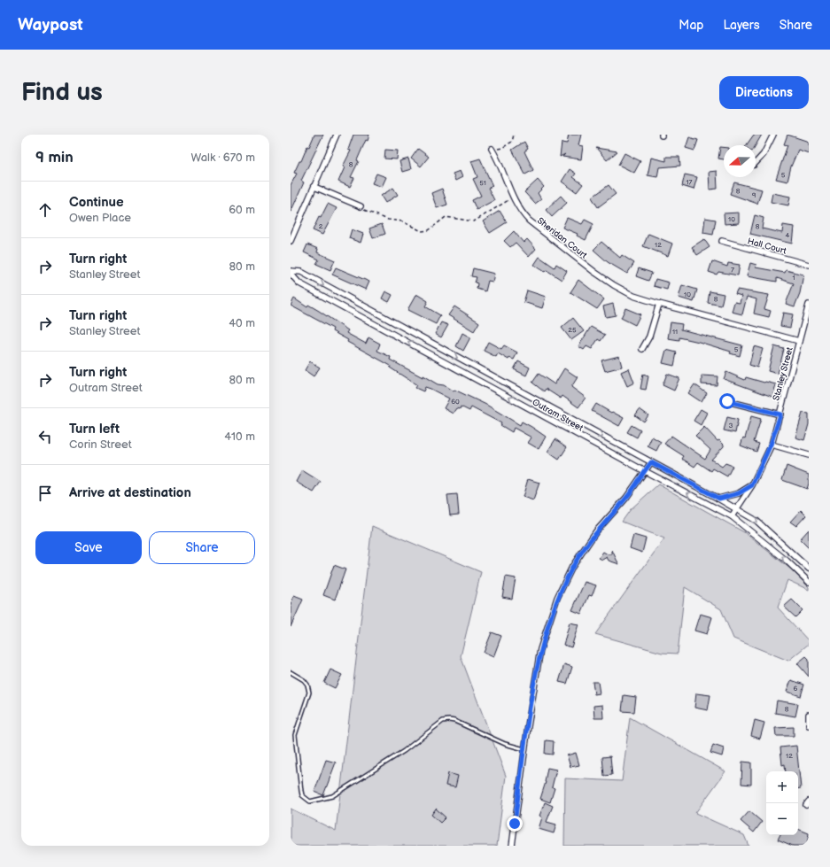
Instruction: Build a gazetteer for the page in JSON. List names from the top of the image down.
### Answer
{
  "streets": {
    "street": [
      "Sheridan Court",
      "Hall Court",
      "Stanley Street",
      "Outram Street"
    ]
  },
  "crossings": [
    ["Sheridan Court", "Stanley Street"],
    ["Stanley Street", "Outram Street"]
  ],
  "house_numbers": [
    "8",
    "5",
    "17",
    "51",
    "8",
    "9",
    "10",
    "2",
    "8",
    "4",
    "12",
    "7",
    "1",
    "10",
    "8",
    "25",
    "11",
    "5",
    "60",
    "3",
    "6",
    "8",
    "12"
  ],
  "north": "left",
  "page": {
    "header": "Waypost",
    "nav": ["Map", "Layers", "Share"],
    "buttons": [
      "Directions",
      ["Save", "Share"]
    ],
    "title": "Find us",
    "heading": ["9 min", "Walk · 670 m"],
    "list": [
      ["Continue", "Owen Place", "60 m"],
      ["Turn right", "Stanley Street", "80 m"],
      ["Turn right", "Stanley Street", "40 m"],
      ["Turn right", "Outram Street", "80 m"],
      ["Turn left", "Corin Street", "410 m"],
      "Arrive at destination"
    ],
    "map_buttons": ["+", "−"]
  }
}
